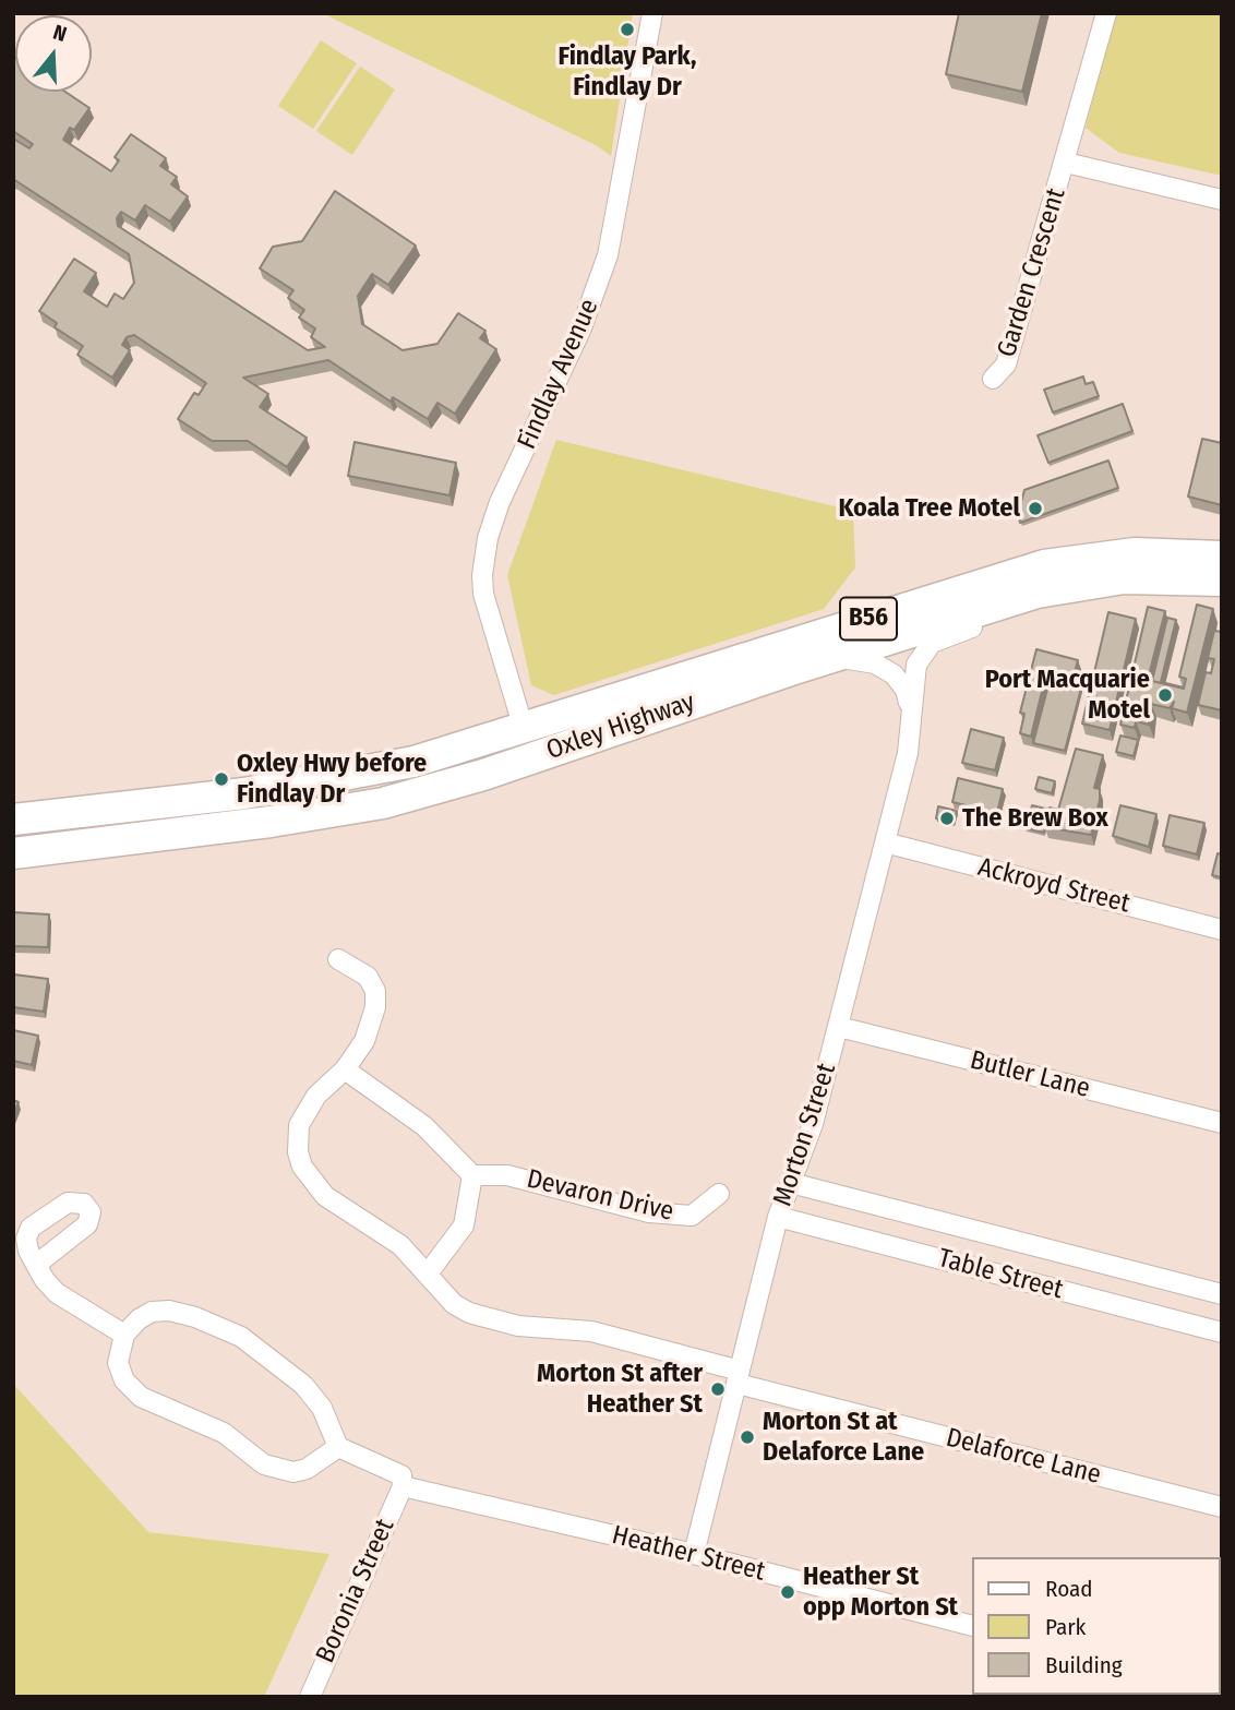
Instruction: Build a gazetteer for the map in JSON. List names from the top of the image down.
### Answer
{
  "streets": {
    "main road": ["B56", "Oxley Highway"],
    "street": [
      "Garden Crescent",
      "Findlay Avenue",
      "Ackroyd Street",
      "Butler Lane",
      "Morton Street",
      "Devaron Drive",
      "Table Street",
      "Delaforce Lane",
      "Heather Street",
      "Boronia Street"
    ]
  },
  "crossings": [
    ["Findlay Avenue", "Oxley Highway"],
    ["Oxley Highway", "Morton Street"],
    ["Ackroyd Street", "Morton Street"],
    ["Butler Lane", "Morton Street"],
    ["Morton Street", "Table Street"],
    ["Morton Street", "Delaforce Lane"],
    ["Morton Street", "Heather Street"],
    ["Heather Street", "Boronia Street"]
  ],
  "places": [
    "Findlay Park, Findlay Dr",
    "Koala Tree Motel",
    "Port Macquarie Motel",
    "Oxley Hwy before Findlay Dr",
    "The Brew Box",
    "Morton St after Heather St",
    "Morton St at Delaforce Lane",
    "Heather St opp Morton St"
  ],
  "legend": ["Road", "Park", "Building"],
  "north": "top"
}
